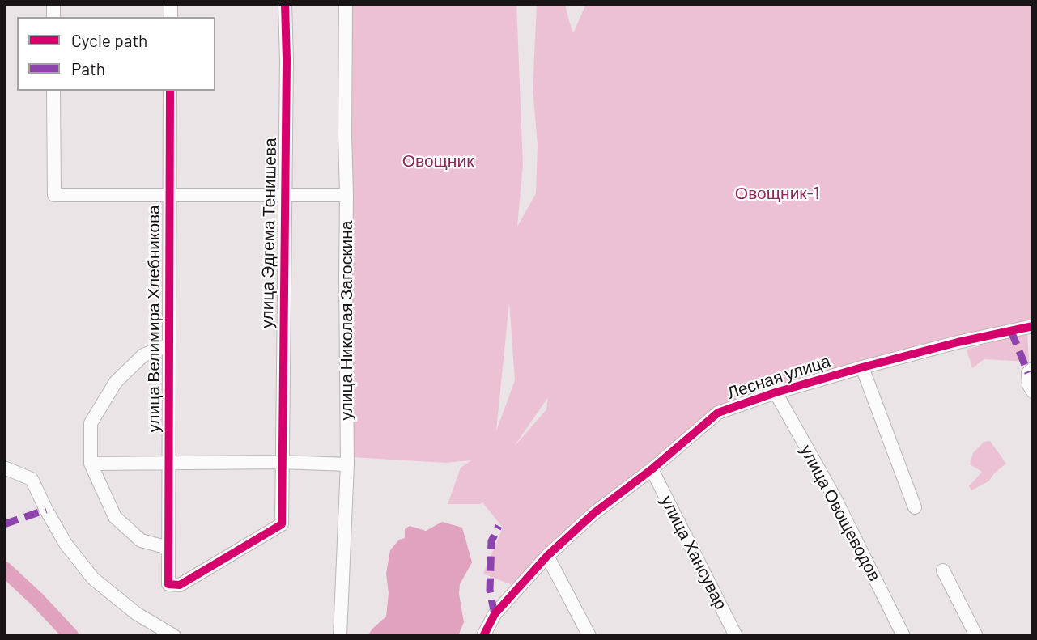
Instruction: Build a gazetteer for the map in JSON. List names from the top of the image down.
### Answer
{
  "streets": {
    "street": [
      "улица Эдгема Тенишева",
      "улица Велимира Хлебникова",
      "улица Николая Загоскина",
      "Лесная улица",
      "улица Овощеводов",
      "улица Хансувар"
    ]
  },
  "crossings": [
    ["улица Эдгема Тенишева", "улица Велимира Хлебникова"],
    ["Лесная улица", "улица Овощеводов"],
    ["Лесная улица", "улица Хансувар"]
  ],
  "parks": ["Овощник", "Овощник-1"],
  "legend": ["Cycle path", "Path"]
}
